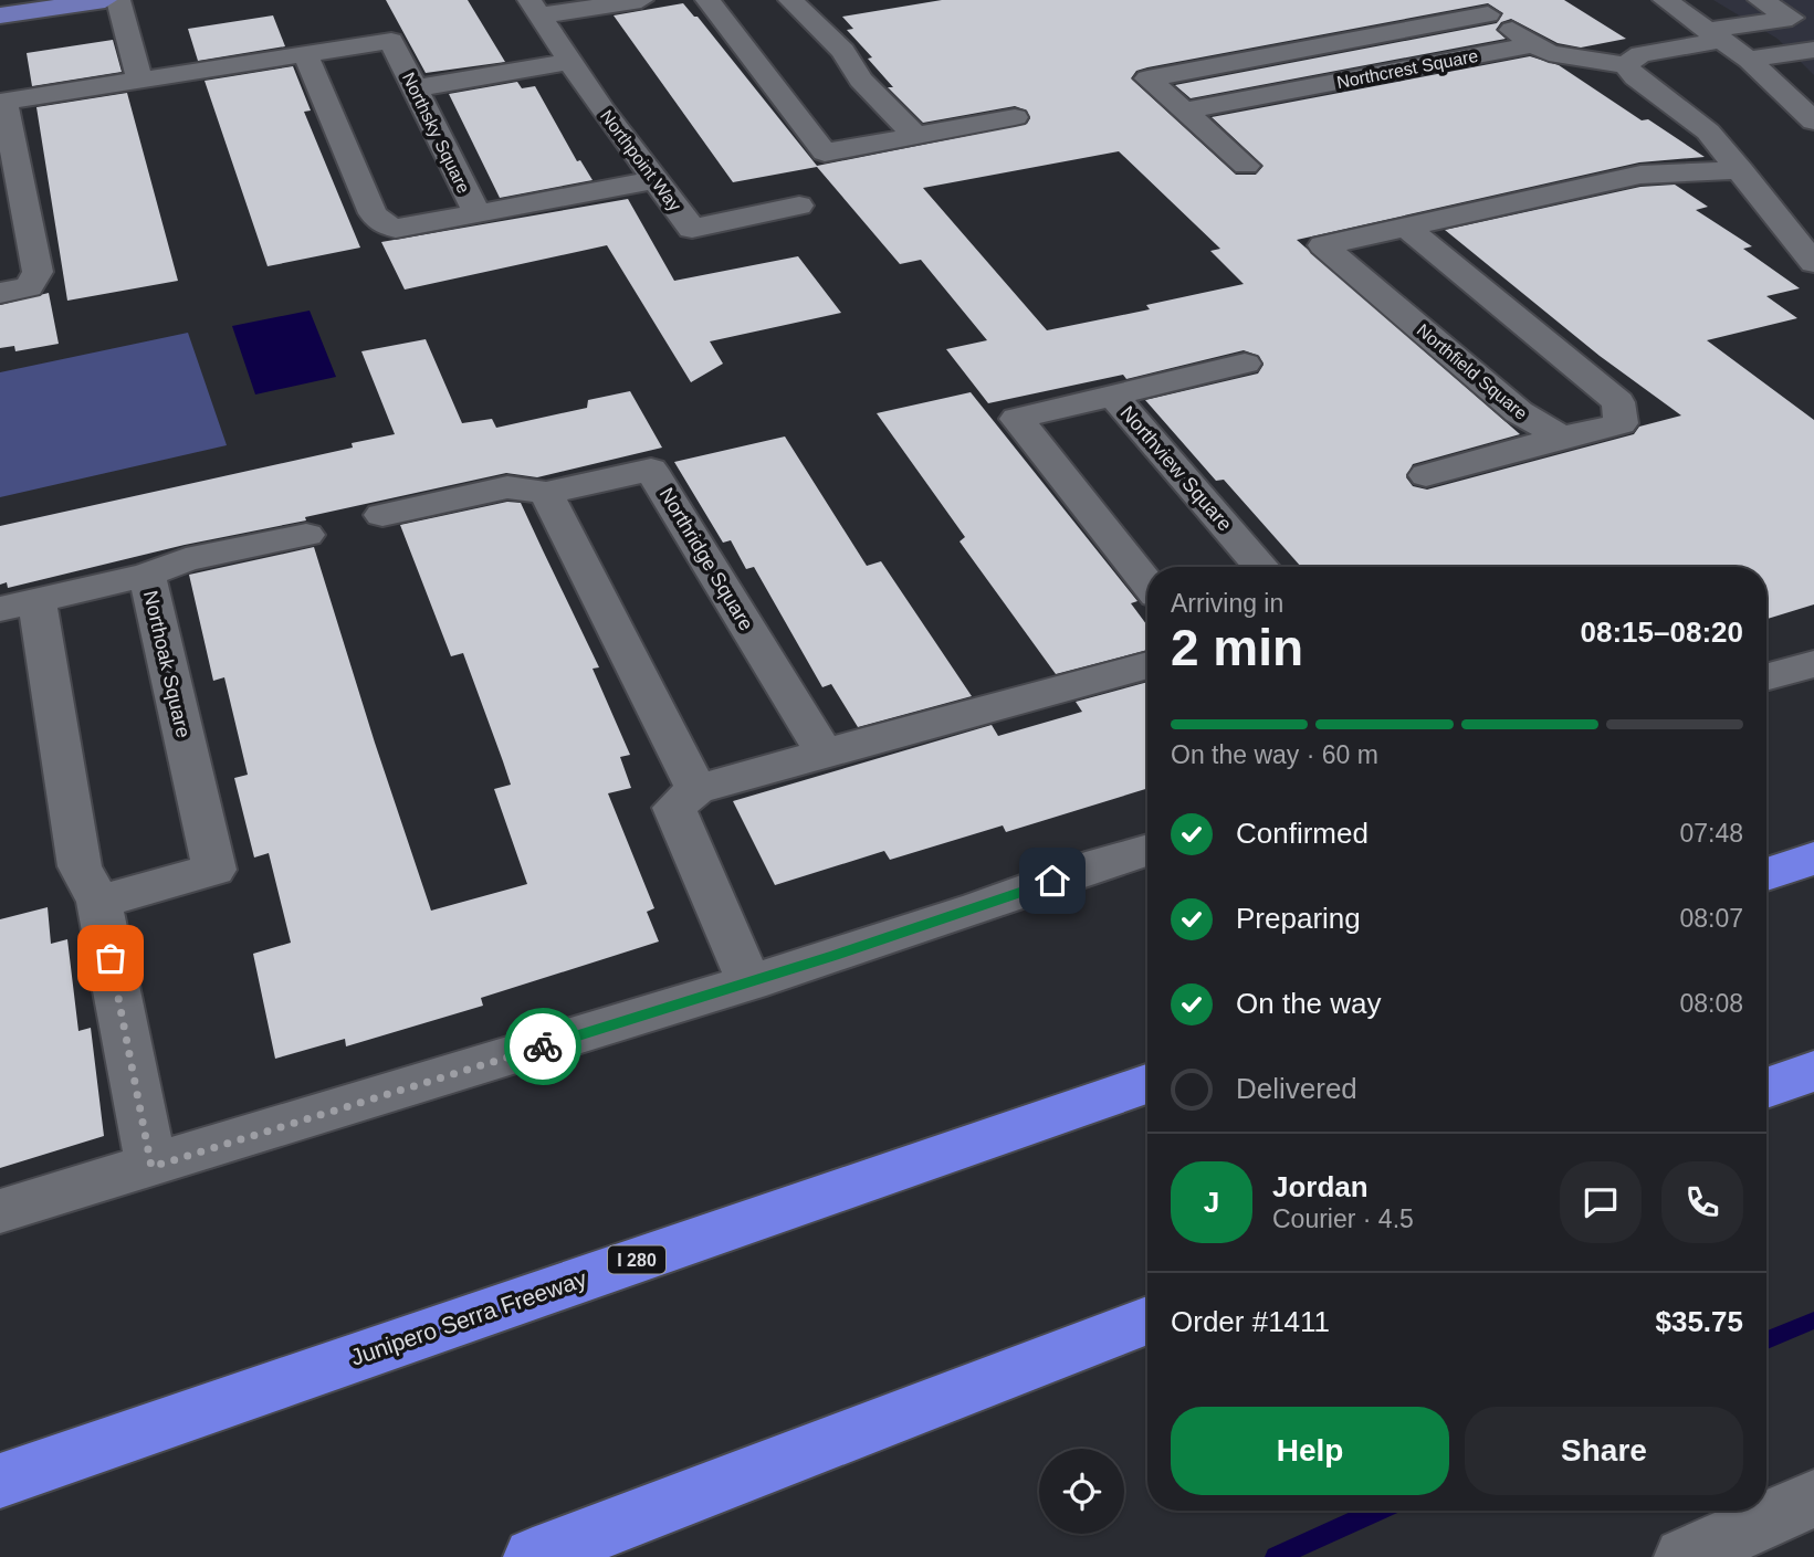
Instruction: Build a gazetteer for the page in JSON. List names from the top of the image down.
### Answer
{
  "streets": {
    "highway": ["I 280", "Junipero Serra Freeway"],
    "street": [
      "Northcrest Square",
      "Northsky Square",
      "Northpoint Way",
      "Northfield Square",
      "Northview Square",
      "Northridge Square",
      "Northoak Square"
    ]
  },
  "page": {
    "heading": ["2 min", "Arriving in", "08:15–08:20"],
    "panel": [
      "Jordan",
      "Courier · 4.5",
      "Order #1411",
      "$35.75"
    ],
    "bar": "On the way · 60 m",
    "list": [
      ["Confirmed", "07:48"],
      ["Preparing", "08:07"],
      ["On the way", "08:08"],
      "Delivered"
    ],
    "round": "J",
    "buttons": ["Help", "Share"]
  }
}
